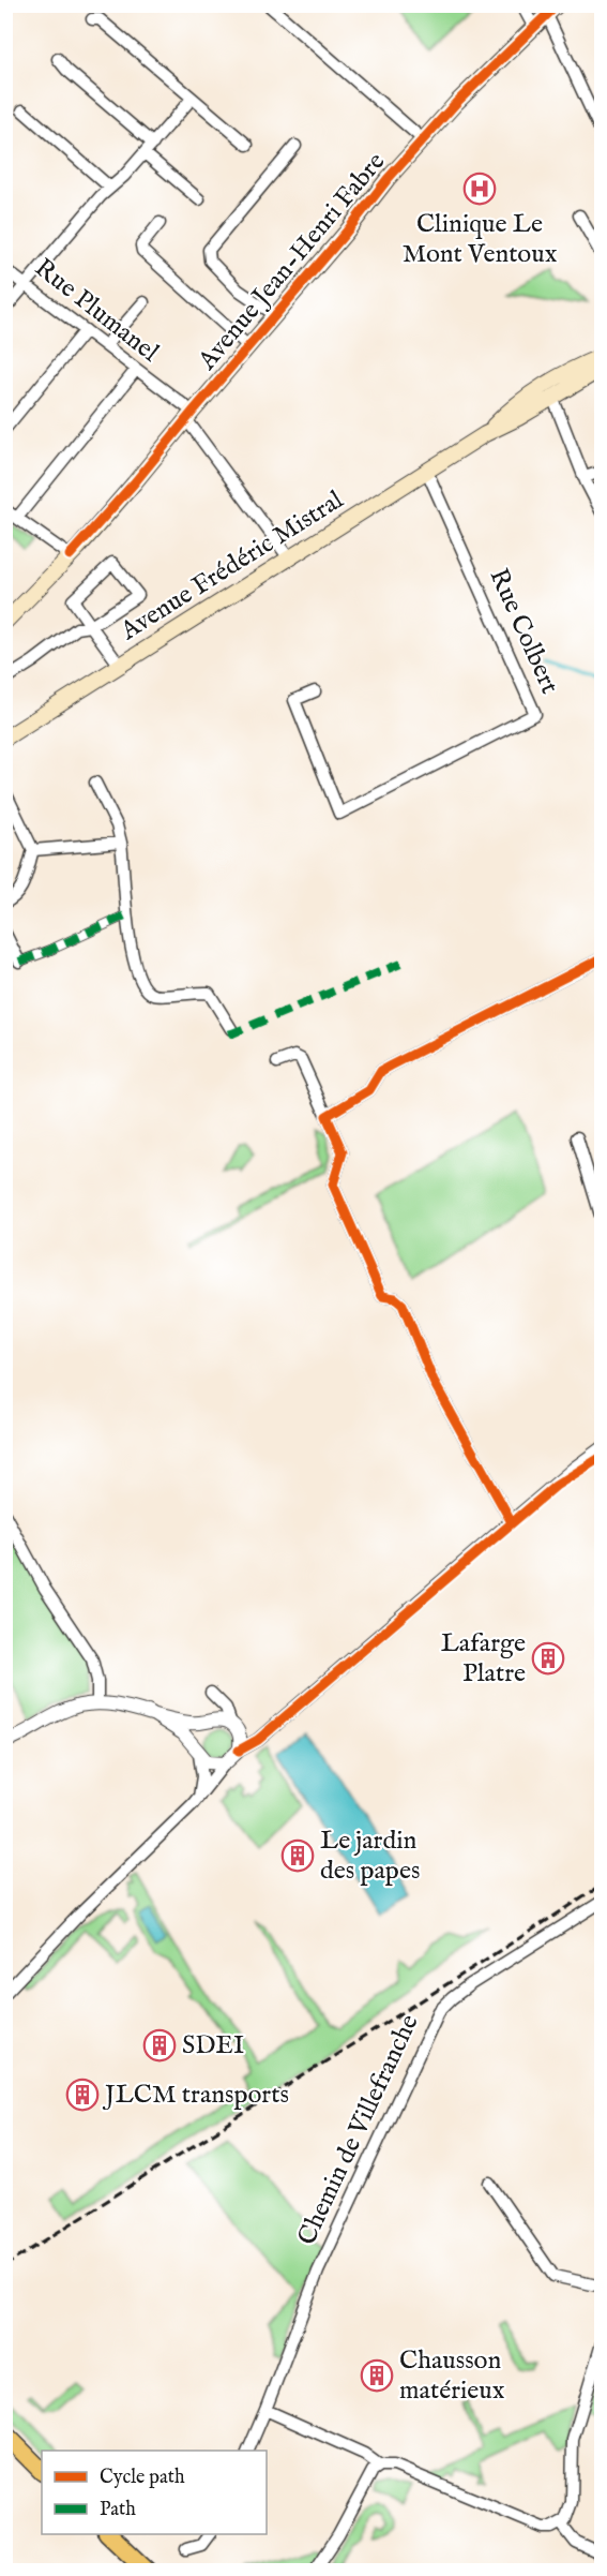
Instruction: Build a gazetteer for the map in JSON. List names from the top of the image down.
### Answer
{
  "streets": {
    "main road": ["Avenue Jean-Henri Fabre", "Avenue Frédéric Mistral"],
    "street": ["Rue Plumanel", "Rue Colbert", "Chemin de Villefranche"]
  },
  "crossings": [
    ["Avenue Jean-Henri Fabre", "Rue Plumanel"],
    ["Rue Plumanel", "Avenue Frédéric Mistral"],
    ["Avenue Frédéric Mistral", "Rue Colbert"]
  ],
  "places": {
    "hospital": ["Clinique Le Mont Ventoux"],
    "building": [
      "Lafarge Platre",
      "Le jardin des papes",
      "SDEI",
      "JLCM transports",
      "Chausson matérieux"
    ]
  },
  "legend": ["Cycle path", "Path"]
}
